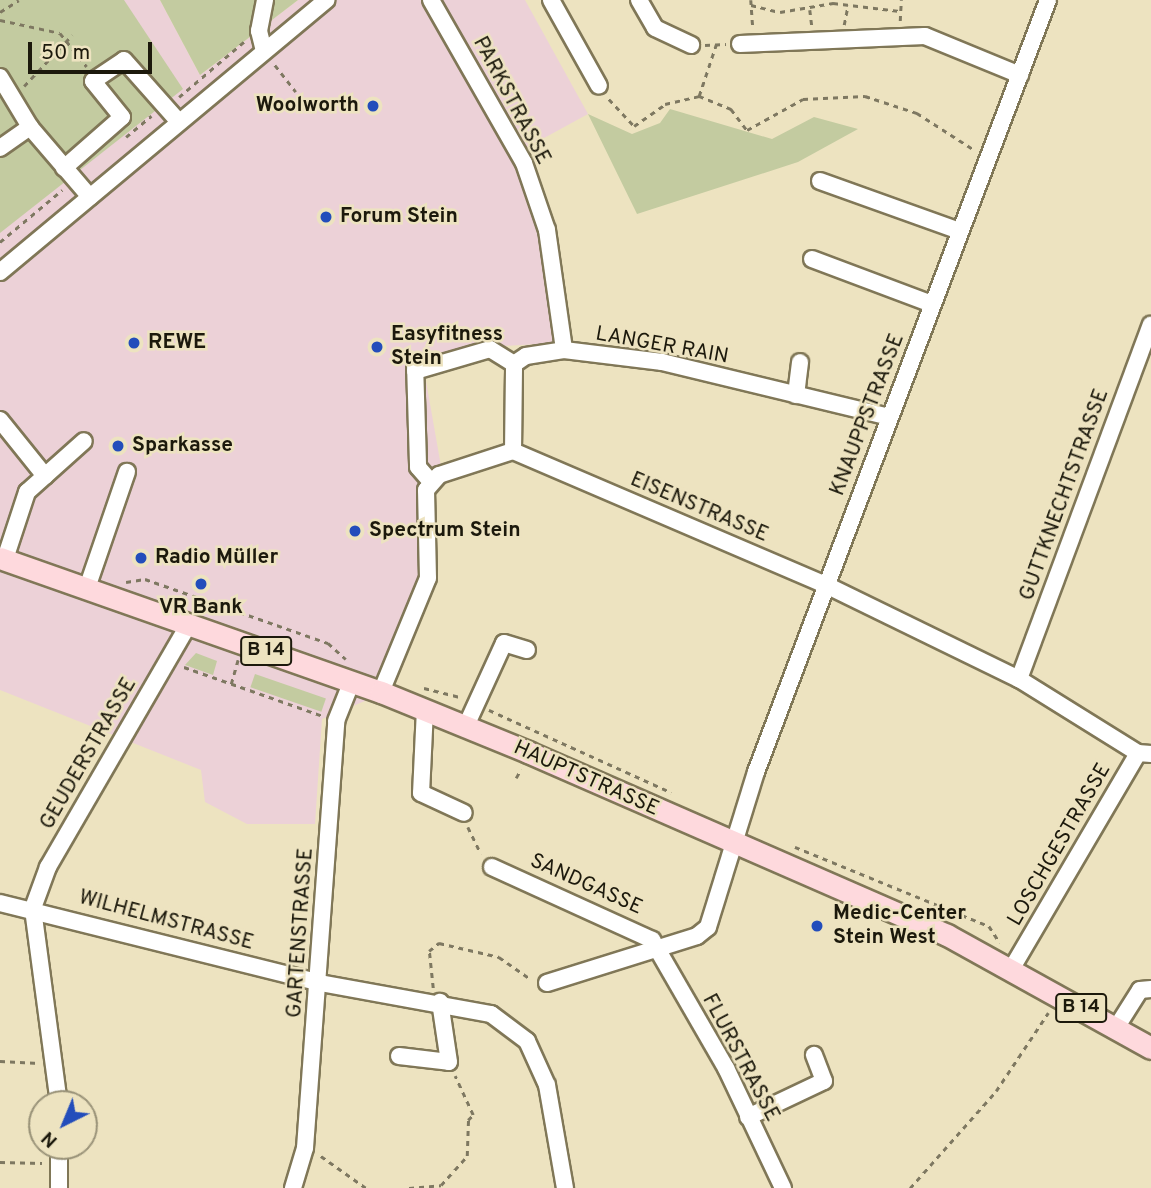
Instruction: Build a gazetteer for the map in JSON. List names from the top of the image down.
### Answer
{
  "streets": {
    "main road": ["B 14", "HAUPTSTRASSE"],
    "street": [
      "PARKSTRASSE",
      "LANGER RAIN",
      "KNAUPPSTRASSE",
      "GUTTKNECHTSTRASSE",
      "EISENSTRASSE",
      "GEUDERSTRASSE",
      "LOSCHGESTRASSE",
      "SANDGASSE",
      "WILHELMSTRASSE",
      "GARTENSTRASSE",
      "FLURSTRASSE"
    ]
  },
  "crossings": [
    ["PARKSTRASSE", "LANGER RAIN"],
    ["LANGER RAIN", "KNAUPPSTRASSE"],
    ["KNAUPPSTRASSE", "EISENSTRASSE"],
    ["KNAUPPSTRASSE", "HAUPTSTRASSE"],
    ["KNAUPPSTRASSE", "SANDGASSE"],
    ["KNAUPPSTRASSE", "FLURSTRASSE"],
    ["GUTTKNECHTSTRASSE", "EISENSTRASSE"],
    ["EISENSTRASSE", "LOSCHGESTRASSE"],
    ["GEUDERSTRASSE", "HAUPTSTRASSE"],
    ["GEUDERSTRASSE", "WILHELMSTRASSE"],
    ["HAUPTSTRASSE", "LOSCHGESTRASSE"],
    ["HAUPTSTRASSE", "GARTENSTRASSE"],
    ["SANDGASSE", "FLURSTRASSE"],
    ["WILHELMSTRASSE", "GARTENSTRASSE"]
  ],
  "places": [
    "Woolworth",
    "Forum Stein",
    "REWE",
    "Easyfitness Stein",
    "Sparkasse",
    "Spectrum Stein",
    "Radio Müller",
    "VR Bank",
    "Medic-Center Stein West"
  ],
  "scale_bar": "50 m",
  "north": "bottom left"
}
